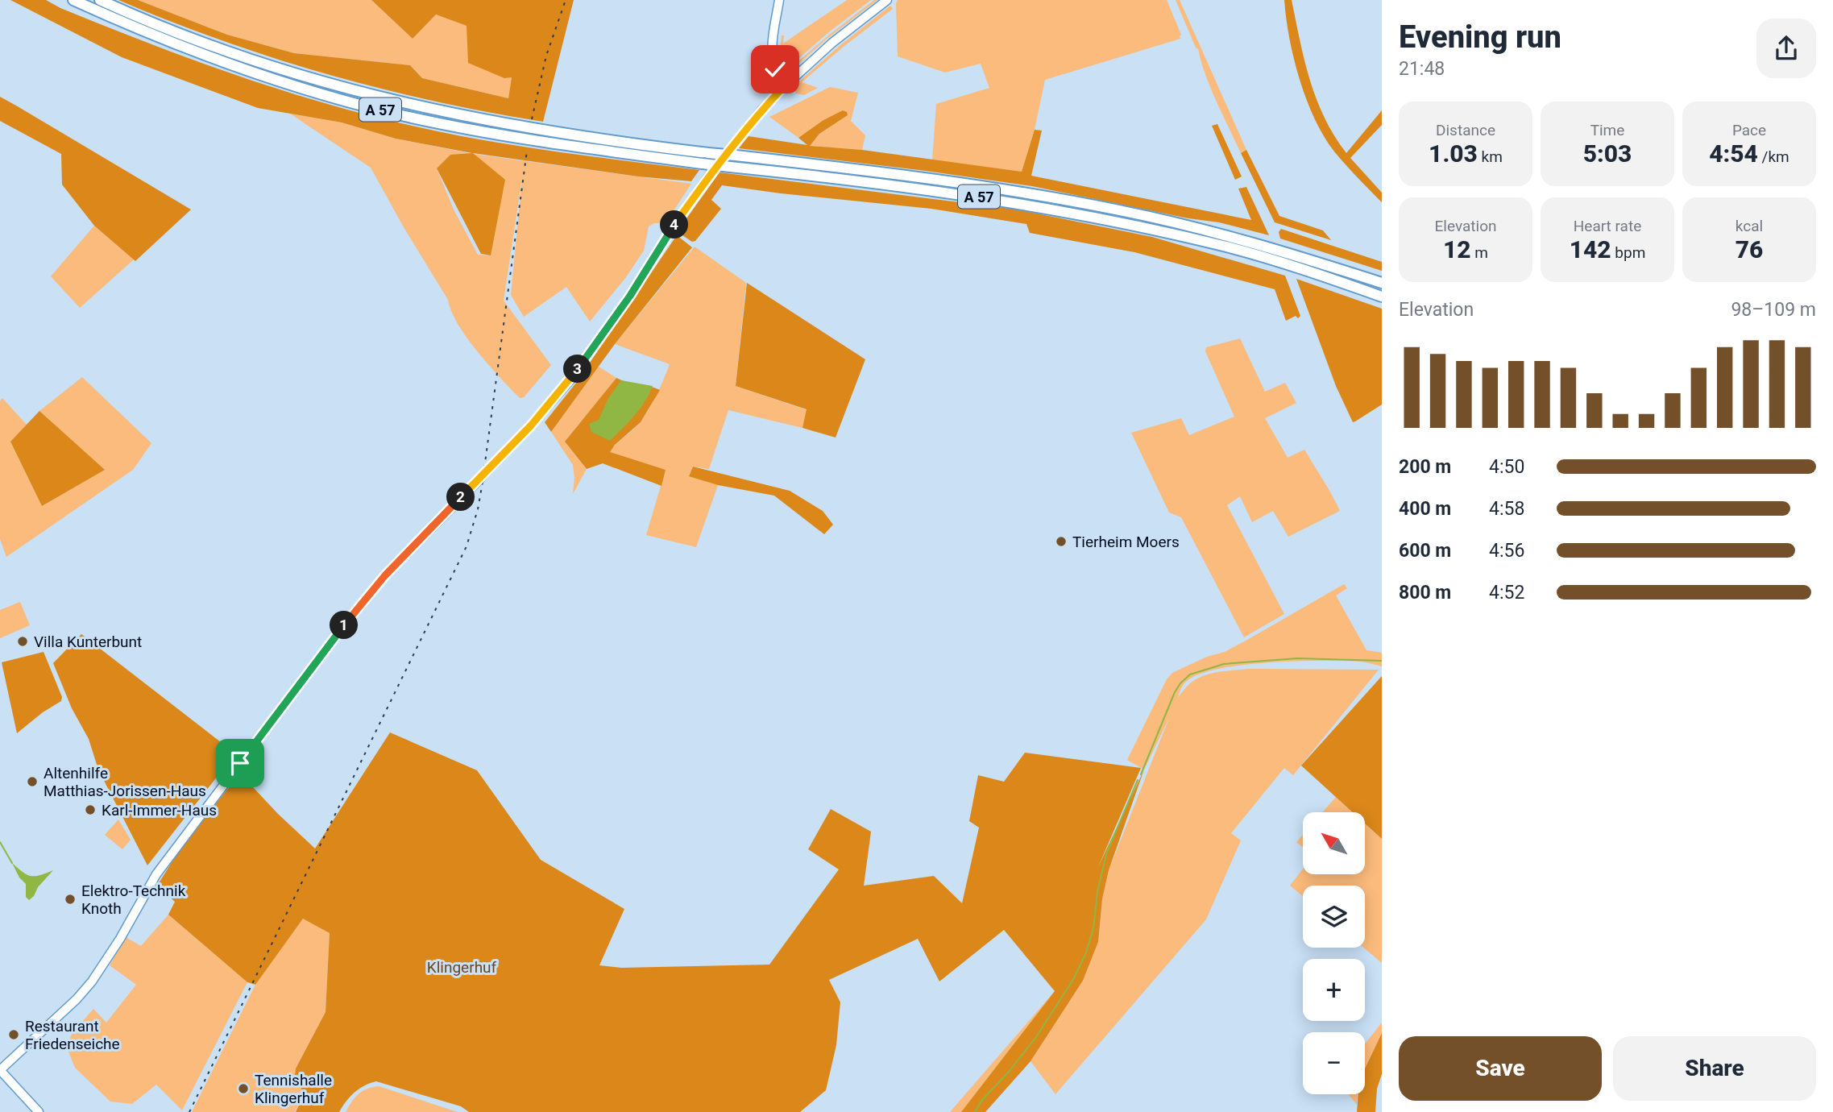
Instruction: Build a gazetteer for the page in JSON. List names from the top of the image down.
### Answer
{
  "streets": {
    "highway": ["A 57"]
  },
  "parks": ["Klingerhuf"],
  "places": [
    "Tierheim Moers",
    "Villa Kunterbunt",
    "Altenhilfe Matthias-Jorissen-Haus",
    "Karl-Immer-Haus",
    "Elektro-Technik Knoth",
    "Restaurant Friedenseiche",
    "Tennishalle Klingerhuf"
  ],
  "north": "top left",
  "page": {
    "heading": ["Evening run", "21:48"],
    "stats": [
      ["Distance", "1.03 km"],
      ["Time", "5:03"],
      ["Pace", "4:54 /km"],
      ["Elevation", "12 m"],
      ["Heart rate", "142 bpm"],
      ["kcal", "76"]
    ],
    "pins": [
      "4",
      "3",
      "2",
      "1"
    ],
    "chart": ["Elevation", "98–109 m"],
    "list": [
      {
        "name": "200 m",
        "note": "4:50"
      },
      {
        "name": "400 m",
        "note": "4:58"
      },
      {
        "name": "600 m",
        "note": "4:56"
      },
      {
        "name": "800 m",
        "note": "4:52"
      }
    ],
    "map_buttons": ["+", "−"],
    "buttons": ["Save", "Share"]
  }
}
